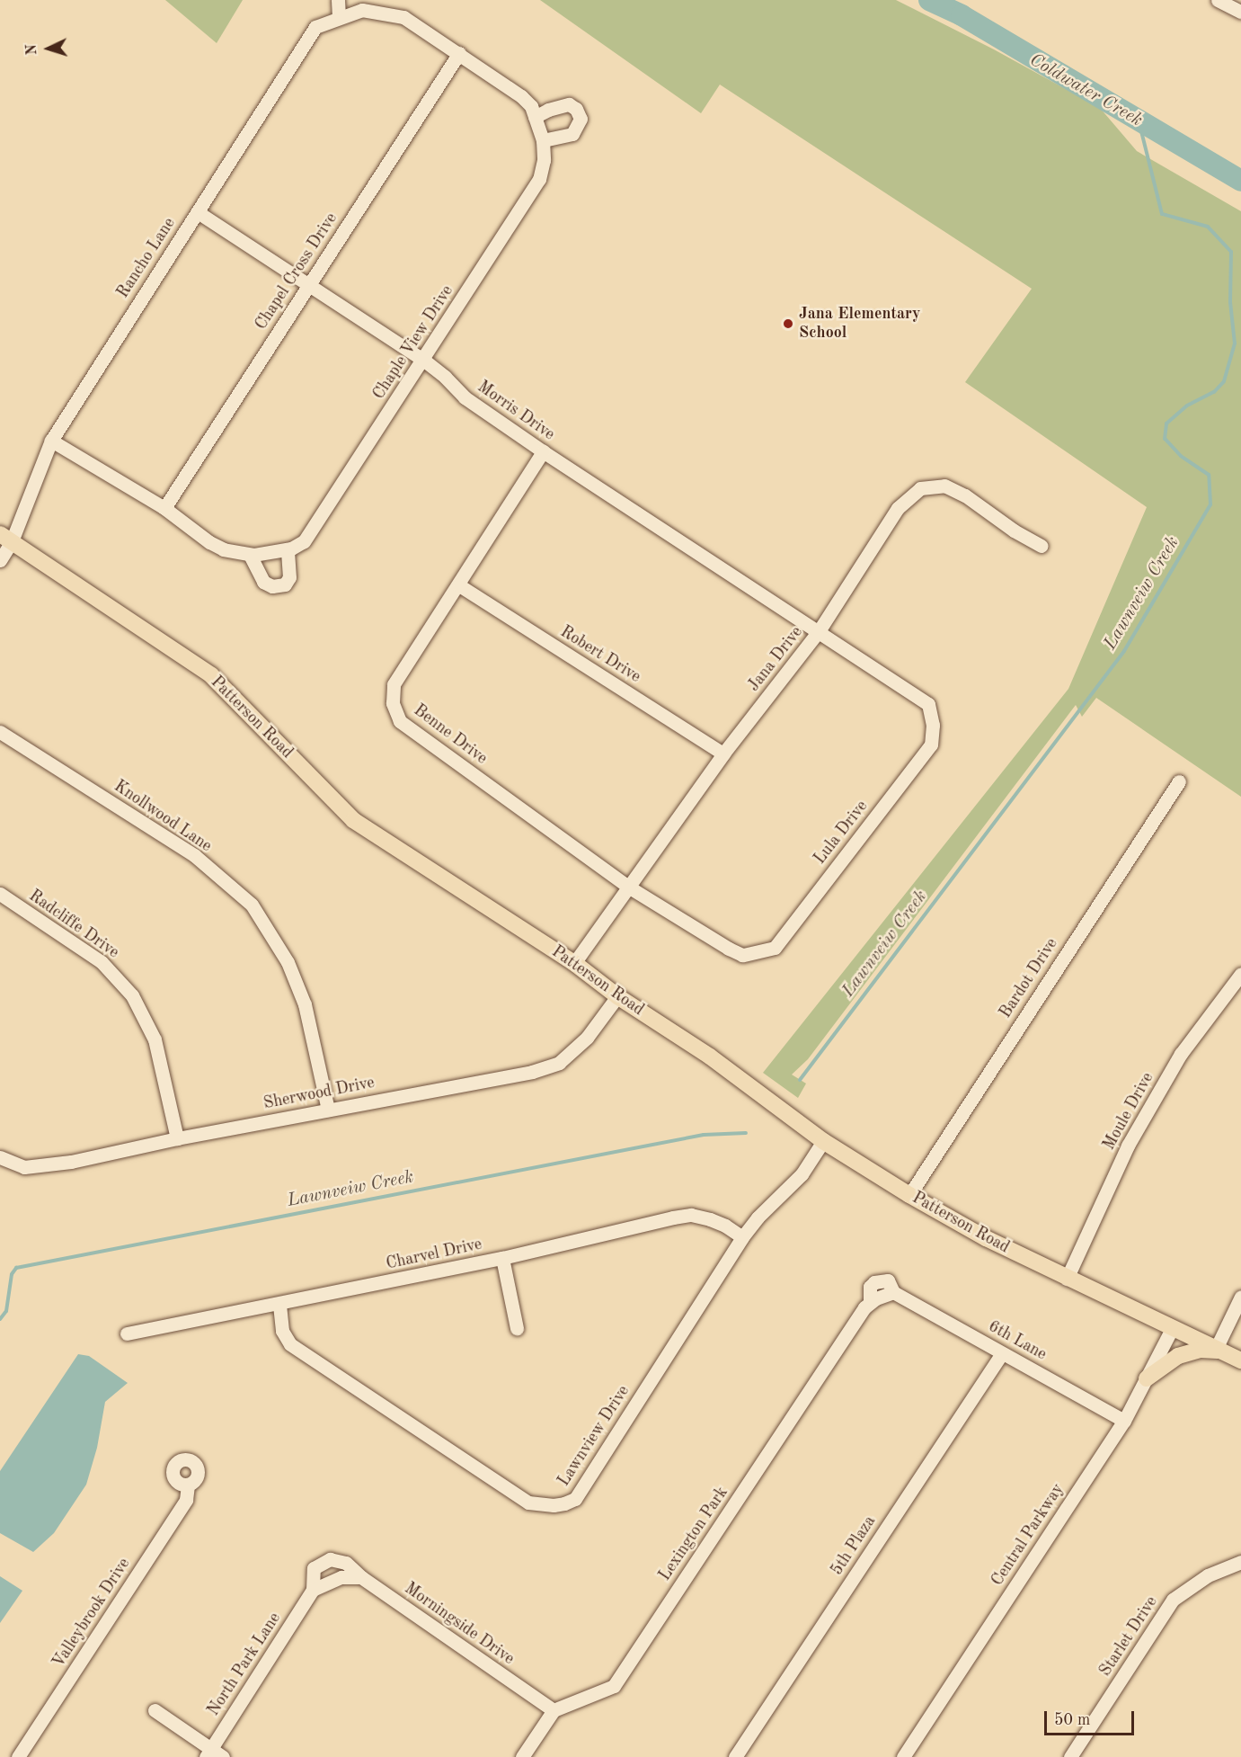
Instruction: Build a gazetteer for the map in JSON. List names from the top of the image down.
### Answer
{
  "streets": {
    "main road": ["Patterson Road"],
    "street": [
      "Rancho Lane",
      "Chapel Cross Drive",
      "Chaple View Drive",
      "Morris Drive",
      "Robert Drive",
      "Jana Drive",
      "Benne Drive",
      "Knollwood Lane",
      "Lula Drive",
      "Radcliffe Drive",
      "Bardot Drive",
      "Sherwood Drive",
      "Moule Drive",
      "Charvel Drive",
      "6th Lane",
      "Lawnview Drive",
      "Lexington Park",
      "Central Parkway",
      "5th Plaza",
      "Valleybrook Drive",
      "Morningside Drive",
      "Starlet Drive",
      "North Park Lane"
    ]
  },
  "crossings": [
    ["Rancho Lane", "Chaple View Drive"],
    ["Rancho Lane", "Morris Drive"],
    ["Rancho Lane", "Patterson Road"],
    ["Chapel Cross Drive", "Chaple View Drive"],
    ["Chapel Cross Drive", "Morris Drive"],
    ["Chaple View Drive", "Morris Drive"],
    ["Morris Drive", "Jana Drive"],
    ["Morris Drive", "Benne Drive"],
    ["Morris Drive", "Lula Drive"],
    ["Robert Drive", "Jana Drive"],
    ["Robert Drive", "Benne Drive"],
    ["Jana Drive", "Patterson Road"],
    ["Jana Drive", "Benne Drive"],
    ["Jana Drive", "Lula Drive"],
    ["Patterson Road", "Bardot Drive"],
    ["Patterson Road", "Sherwood Drive"],
    ["Patterson Road", "Moule Drive"],
    ["Patterson Road", "Lawnview Drive"],
    ["Patterson Road", "Central Parkway"],
    ["Benne Drive", "Lula Drive"],
    ["Knollwood Lane", "Sherwood Drive"],
    ["Radcliffe Drive", "Sherwood Drive"],
    ["Charvel Drive", "Lawnview Drive"],
    ["6th Lane", "Lexington Park"],
    ["6th Lane", "Central Parkway"],
    ["6th Lane", "5th Plaza"],
    ["Lexington Park", "Morningside Drive"],
    ["Morningside Drive", "North Park Lane"]
  ],
  "water": ["Coldwater Creek", "Lawnveiw Creek"],
  "places": ["Jana Elementary School"],
  "scale_bar": "50 m",
  "north": "left"
}
